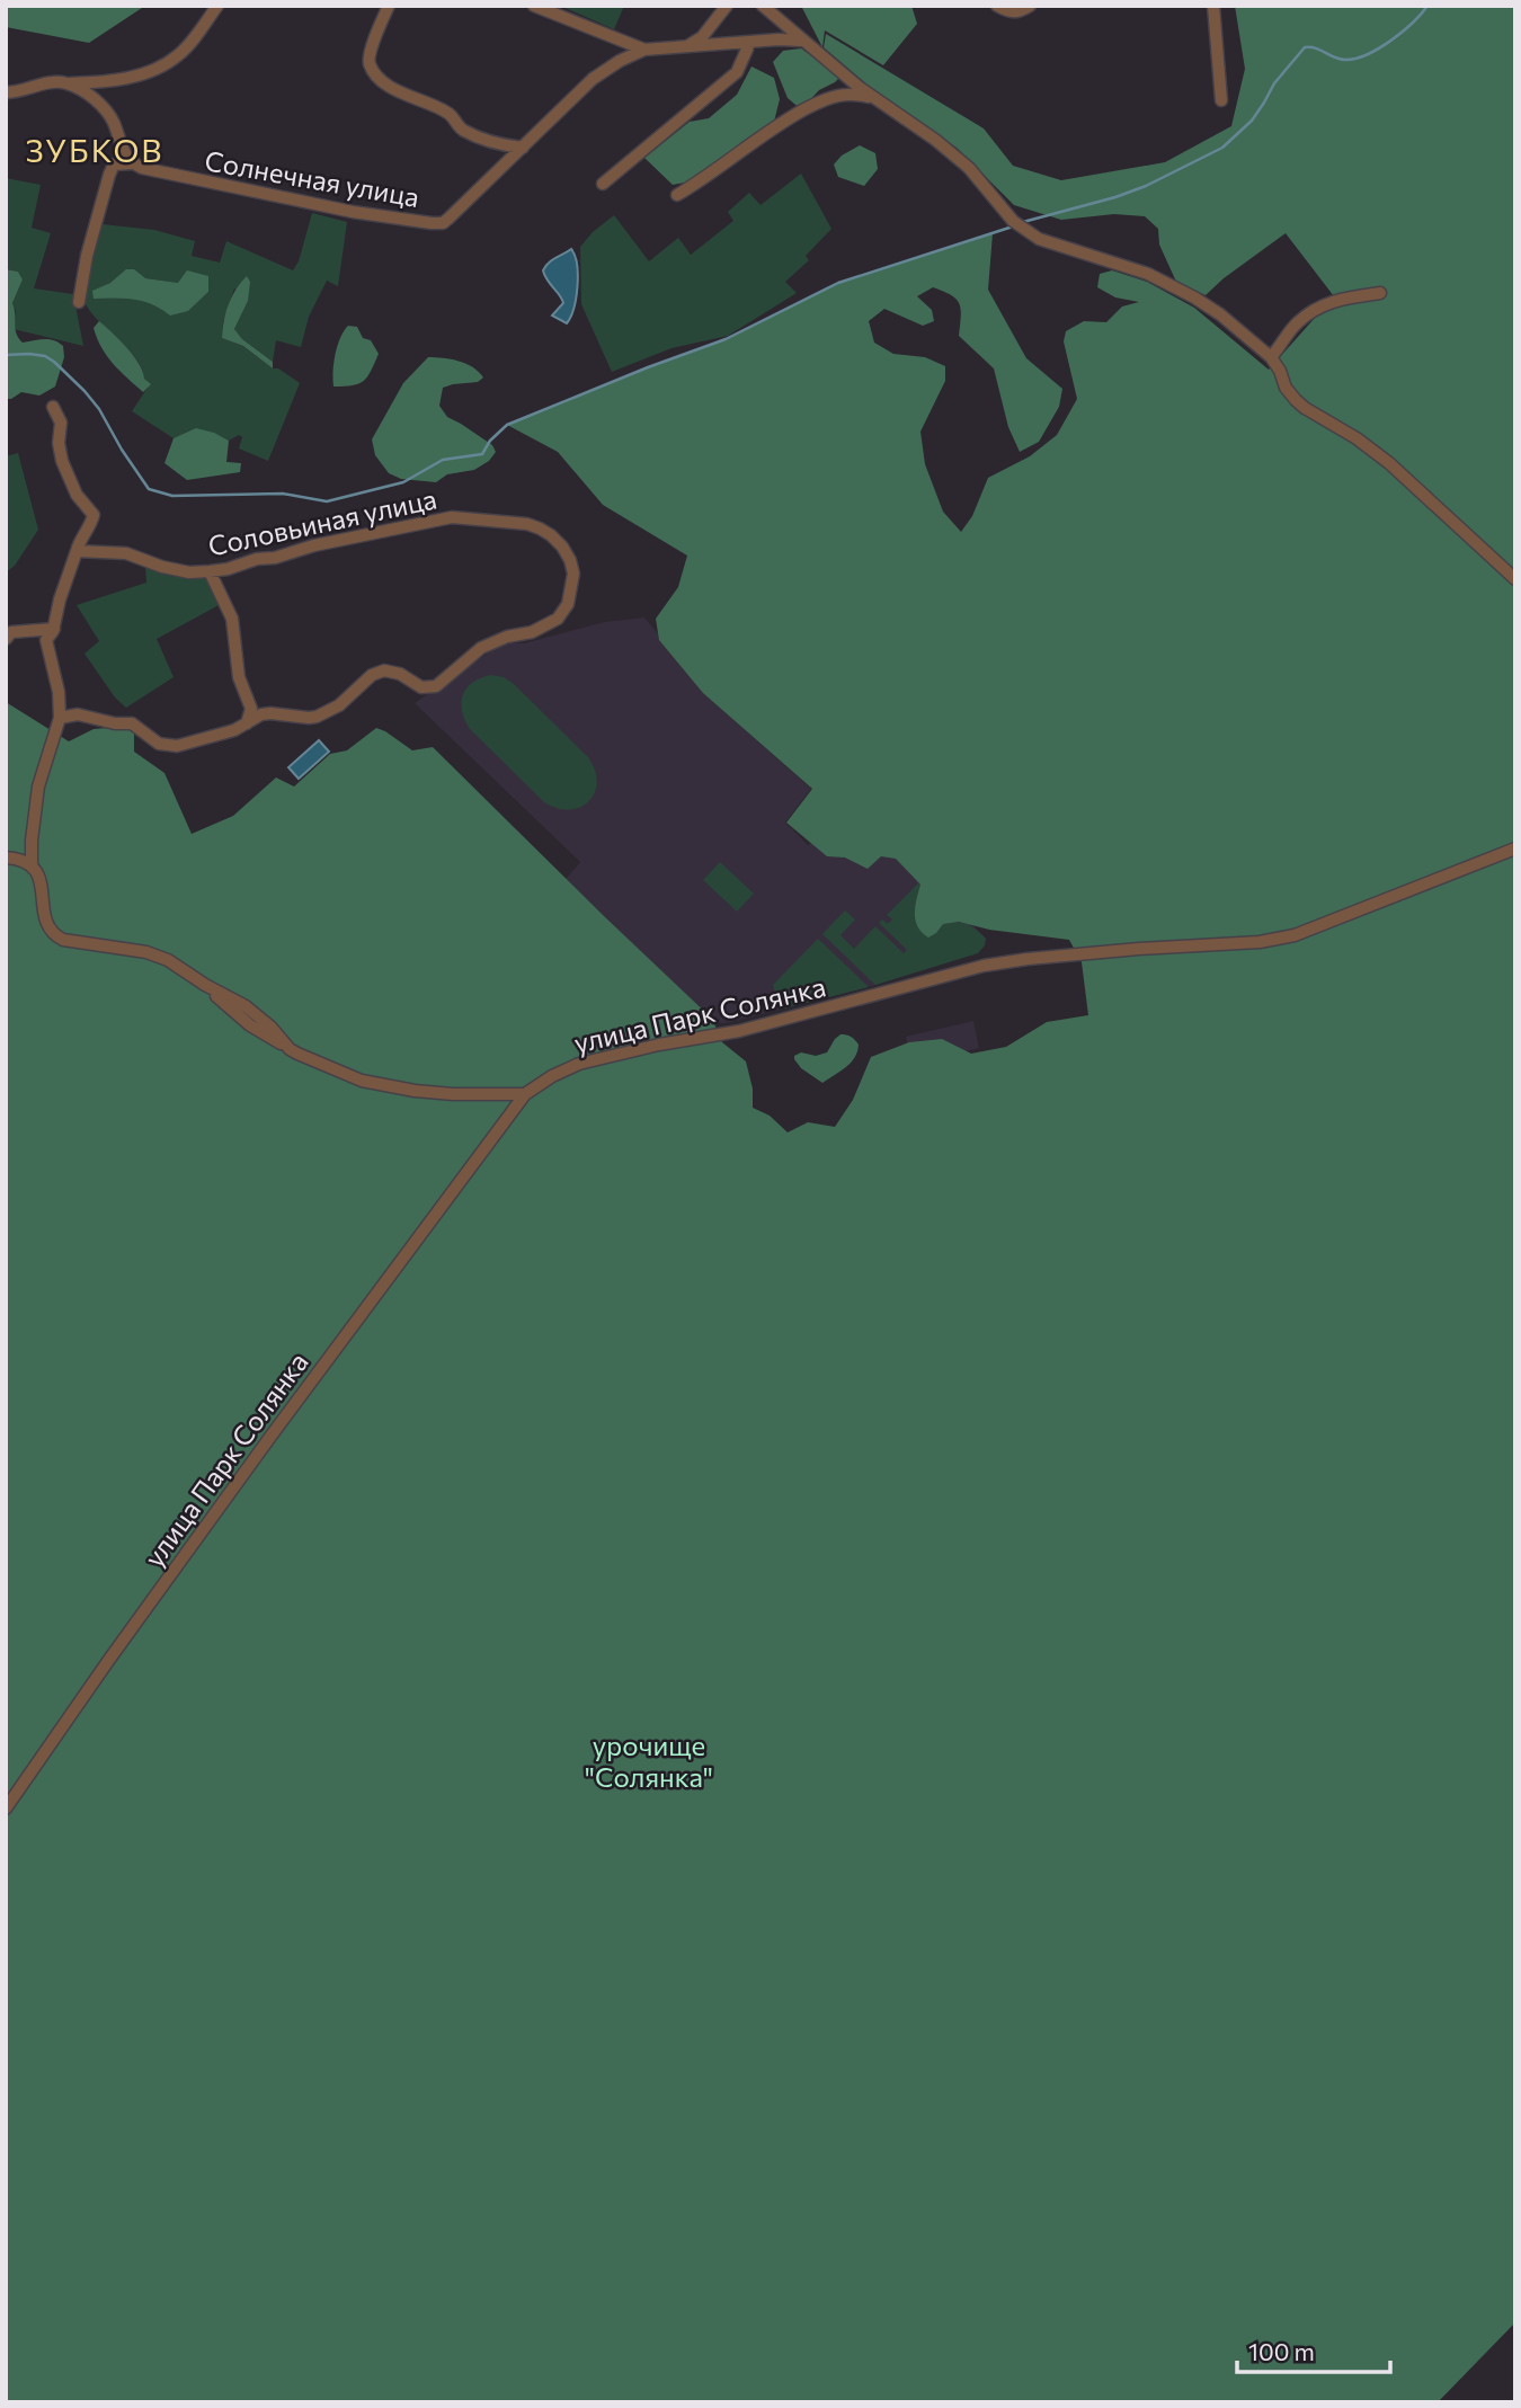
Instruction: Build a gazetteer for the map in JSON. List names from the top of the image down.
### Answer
{
  "streets": {
    "street": ["Солнечная улица", "Соловьиная улица", "улица Парк Солянка"]
  },
  "districts": ["ЗУБКОВ"],
  "parks": ["урочище \"Солянка\""],
  "scale_bar": "100 m"
}
